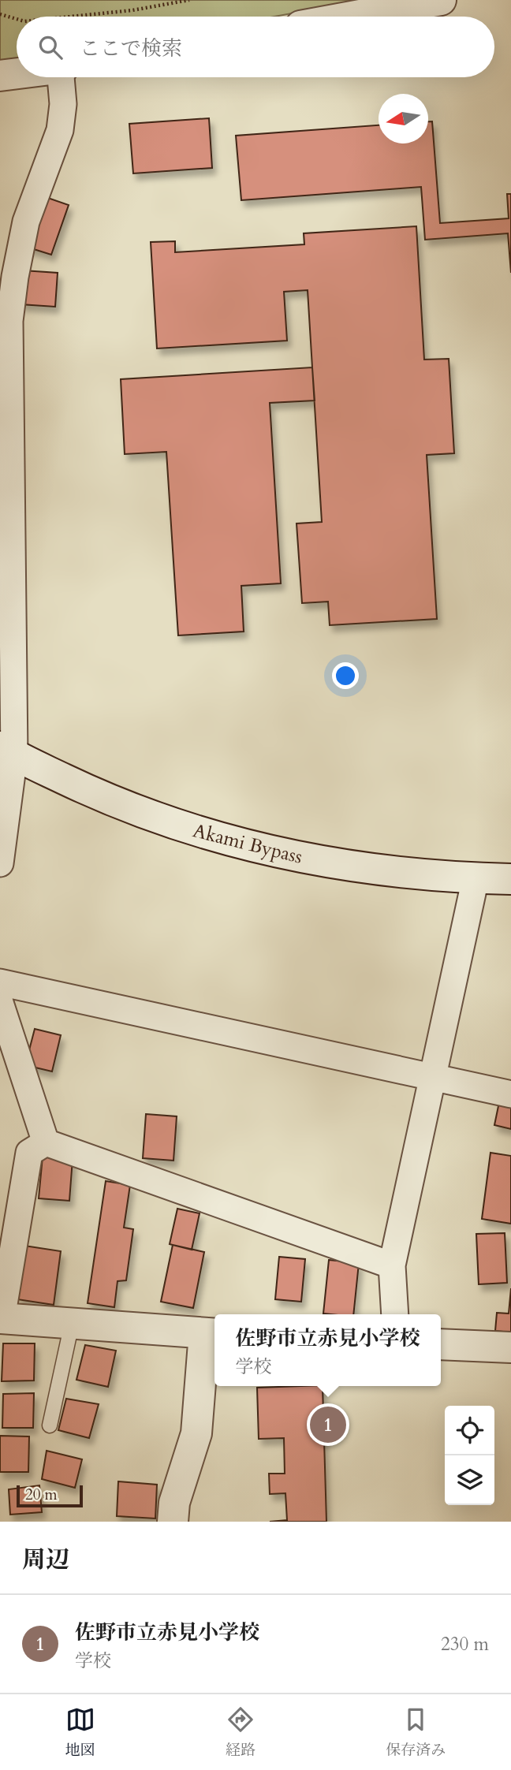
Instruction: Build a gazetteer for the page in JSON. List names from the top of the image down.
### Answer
{
  "streets": {
    "street": ["Akami Bypass"]
  },
  "scale_bar": "20 m",
  "north": "left",
  "page": {
    "search": "ここで検索",
    "popup": ["佐野市立赤見小学校", "学校"],
    "pins": "1",
    "scale": "20 m",
    "heading": "周辺",
    "list": [
      {
        "mark": "1",
        "name": "佐野市立赤見小学校",
        "note": "学校",
        "value": "230 m"
      }
    ],
    "nav": ["地図", "経路", "保存済み"]
  }
}
